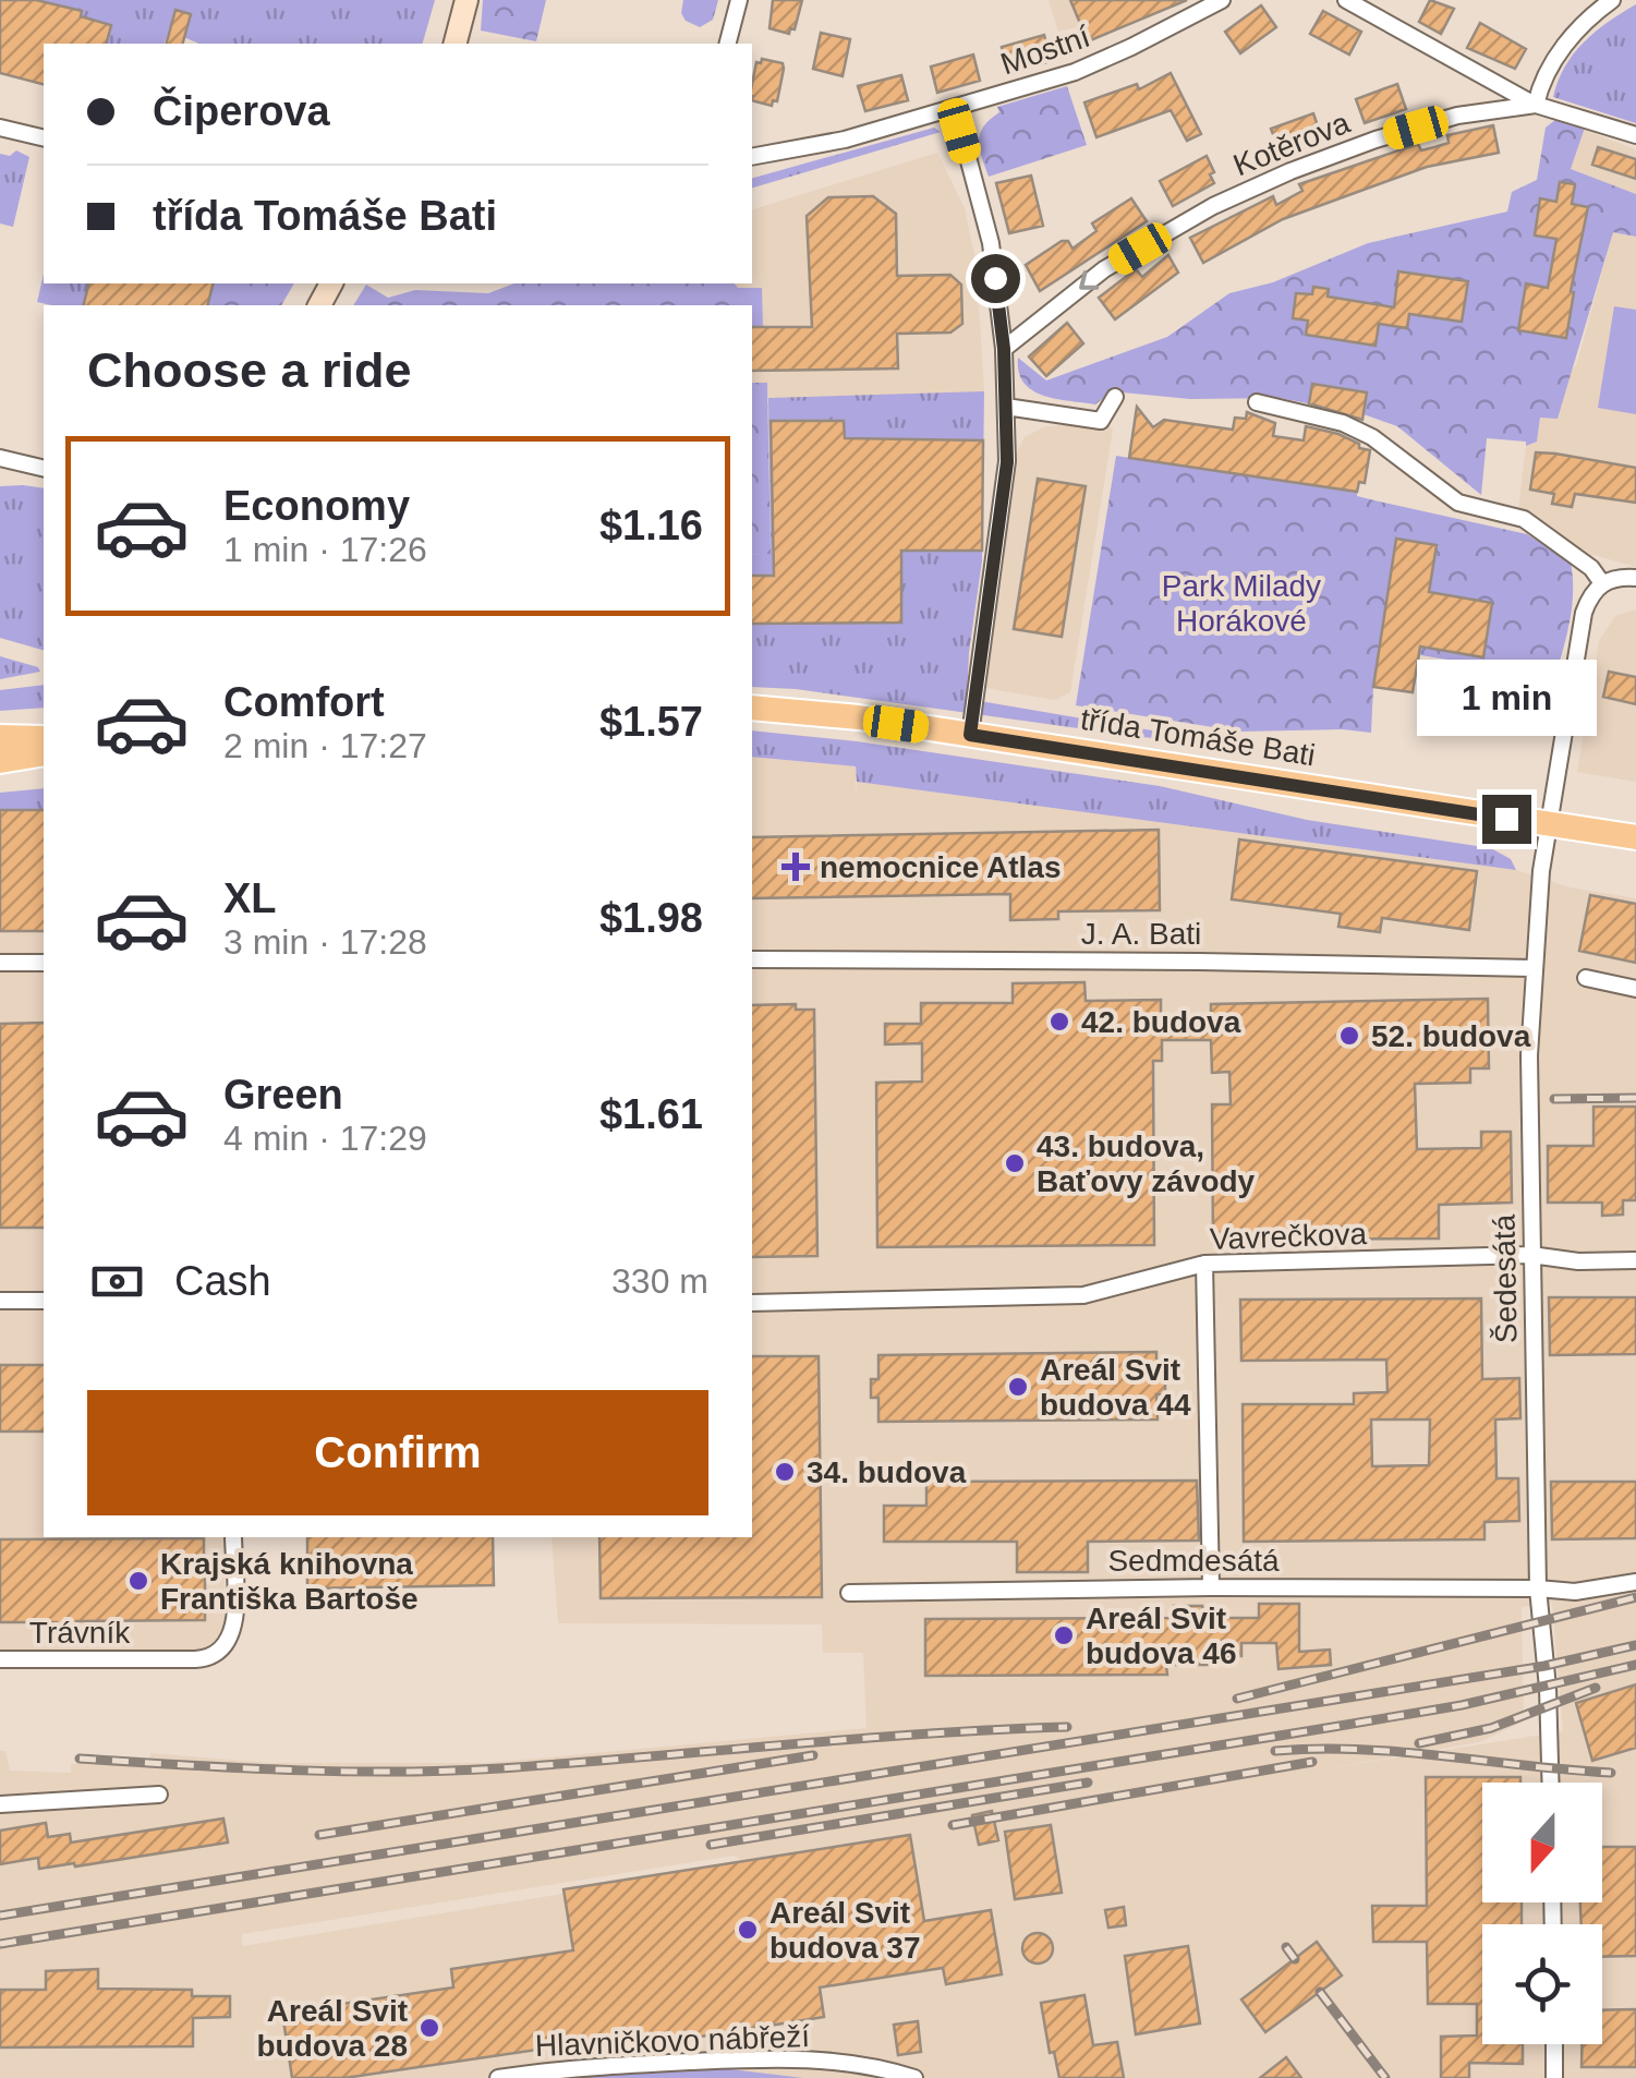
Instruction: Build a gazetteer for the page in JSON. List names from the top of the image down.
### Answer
{
  "streets": {
    "main road": ["třída Tomáše Bati"],
    "street": [
      "Mostní",
      "Kotěrova",
      "J. A. Bati",
      "Vavrečkova",
      "Šedesátá",
      "Sedmdesátá",
      "Trávník",
      "Hlavničkovo nábřeží"
    ]
  },
  "crossings": [
    ["třída Tomáše Bati", "Šedesátá"],
    ["J. A. Bati", "Šedesátá"],
    ["Vavrečkova", "Šedesátá"],
    ["Šedesátá", "Sedmdesátá"]
  ],
  "one_way": ["Kotěrova"],
  "parks": ["Park Milady Horákové"],
  "places": {
    "health": ["nemocnice Atlas"],
    "other": [
      "42. budova",
      "52. budova",
      "43. budova, Baťovy závody",
      "Areál Svit budova 44",
      "34. budova",
      "Krajská knihovna Františka Bartoše",
      "Areál Svit budova 46",
      "Areál Svit budova 37",
      "Areál Svit budova 28"
    ]
  },
  "north": "bottom",
  "page": {
    "banner": ["Čiperova", "třída Tomáše Bati"],
    "heading": "Choose a ride",
    "list": [
      {
        "name": "Economy",
        "note": "1 min · 17:26",
        "value": "$1.16"
      },
      {
        "name": "Comfort",
        "note": "2 min · 17:27",
        "value": "$1.57"
      },
      {
        "name": "XL",
        "note": "3 min · 17:28",
        "value": "$1.98"
      },
      {
        "name": "Green",
        "note": "4 min · 17:29",
        "value": "$1.61"
      }
    ],
    "bubble": "1 min",
    "pay": ["Cash", "330 m"],
    "buttons": "Confirm"
  }
}
